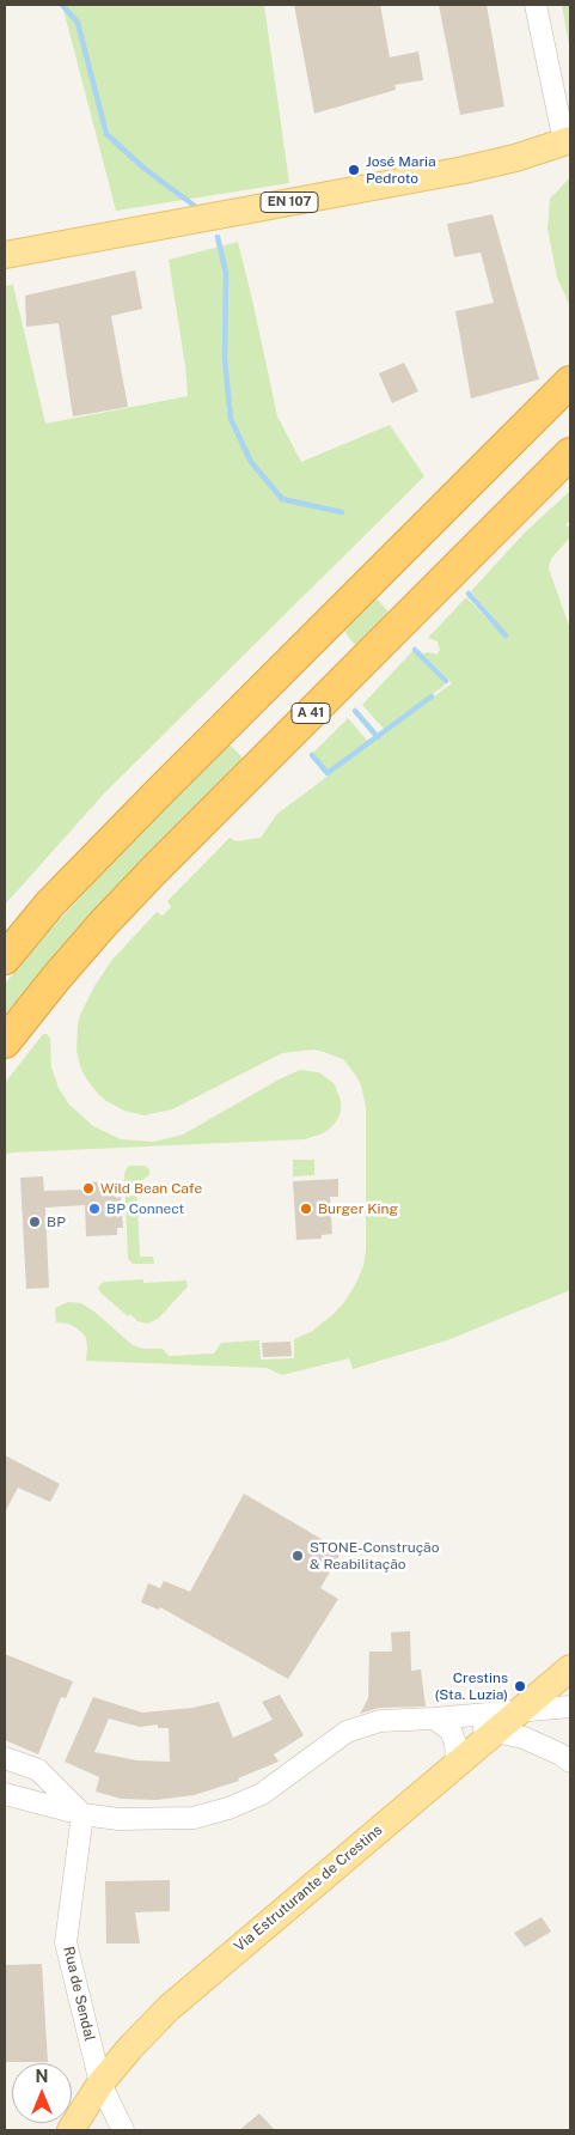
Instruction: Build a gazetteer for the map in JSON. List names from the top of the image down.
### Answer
{
  "streets": {
    "highway": ["A 41"],
    "main road": ["EN 107", "Via Estruturante de Crestins"],
    "street": ["Rua de Sendal"]
  },
  "crossings": [
    ["Via Estruturante de Crestins", "Rua de Sendal"]
  ],
  "places": [
    "José Maria Pedroto",
    "Wild Bean Cafe",
    "BP Connect",
    "Burger King",
    "BP",
    "STONE-Construção & Reabilitação",
    "Crestins (Sta. Luzia)"
  ],
  "north": "top"
}
